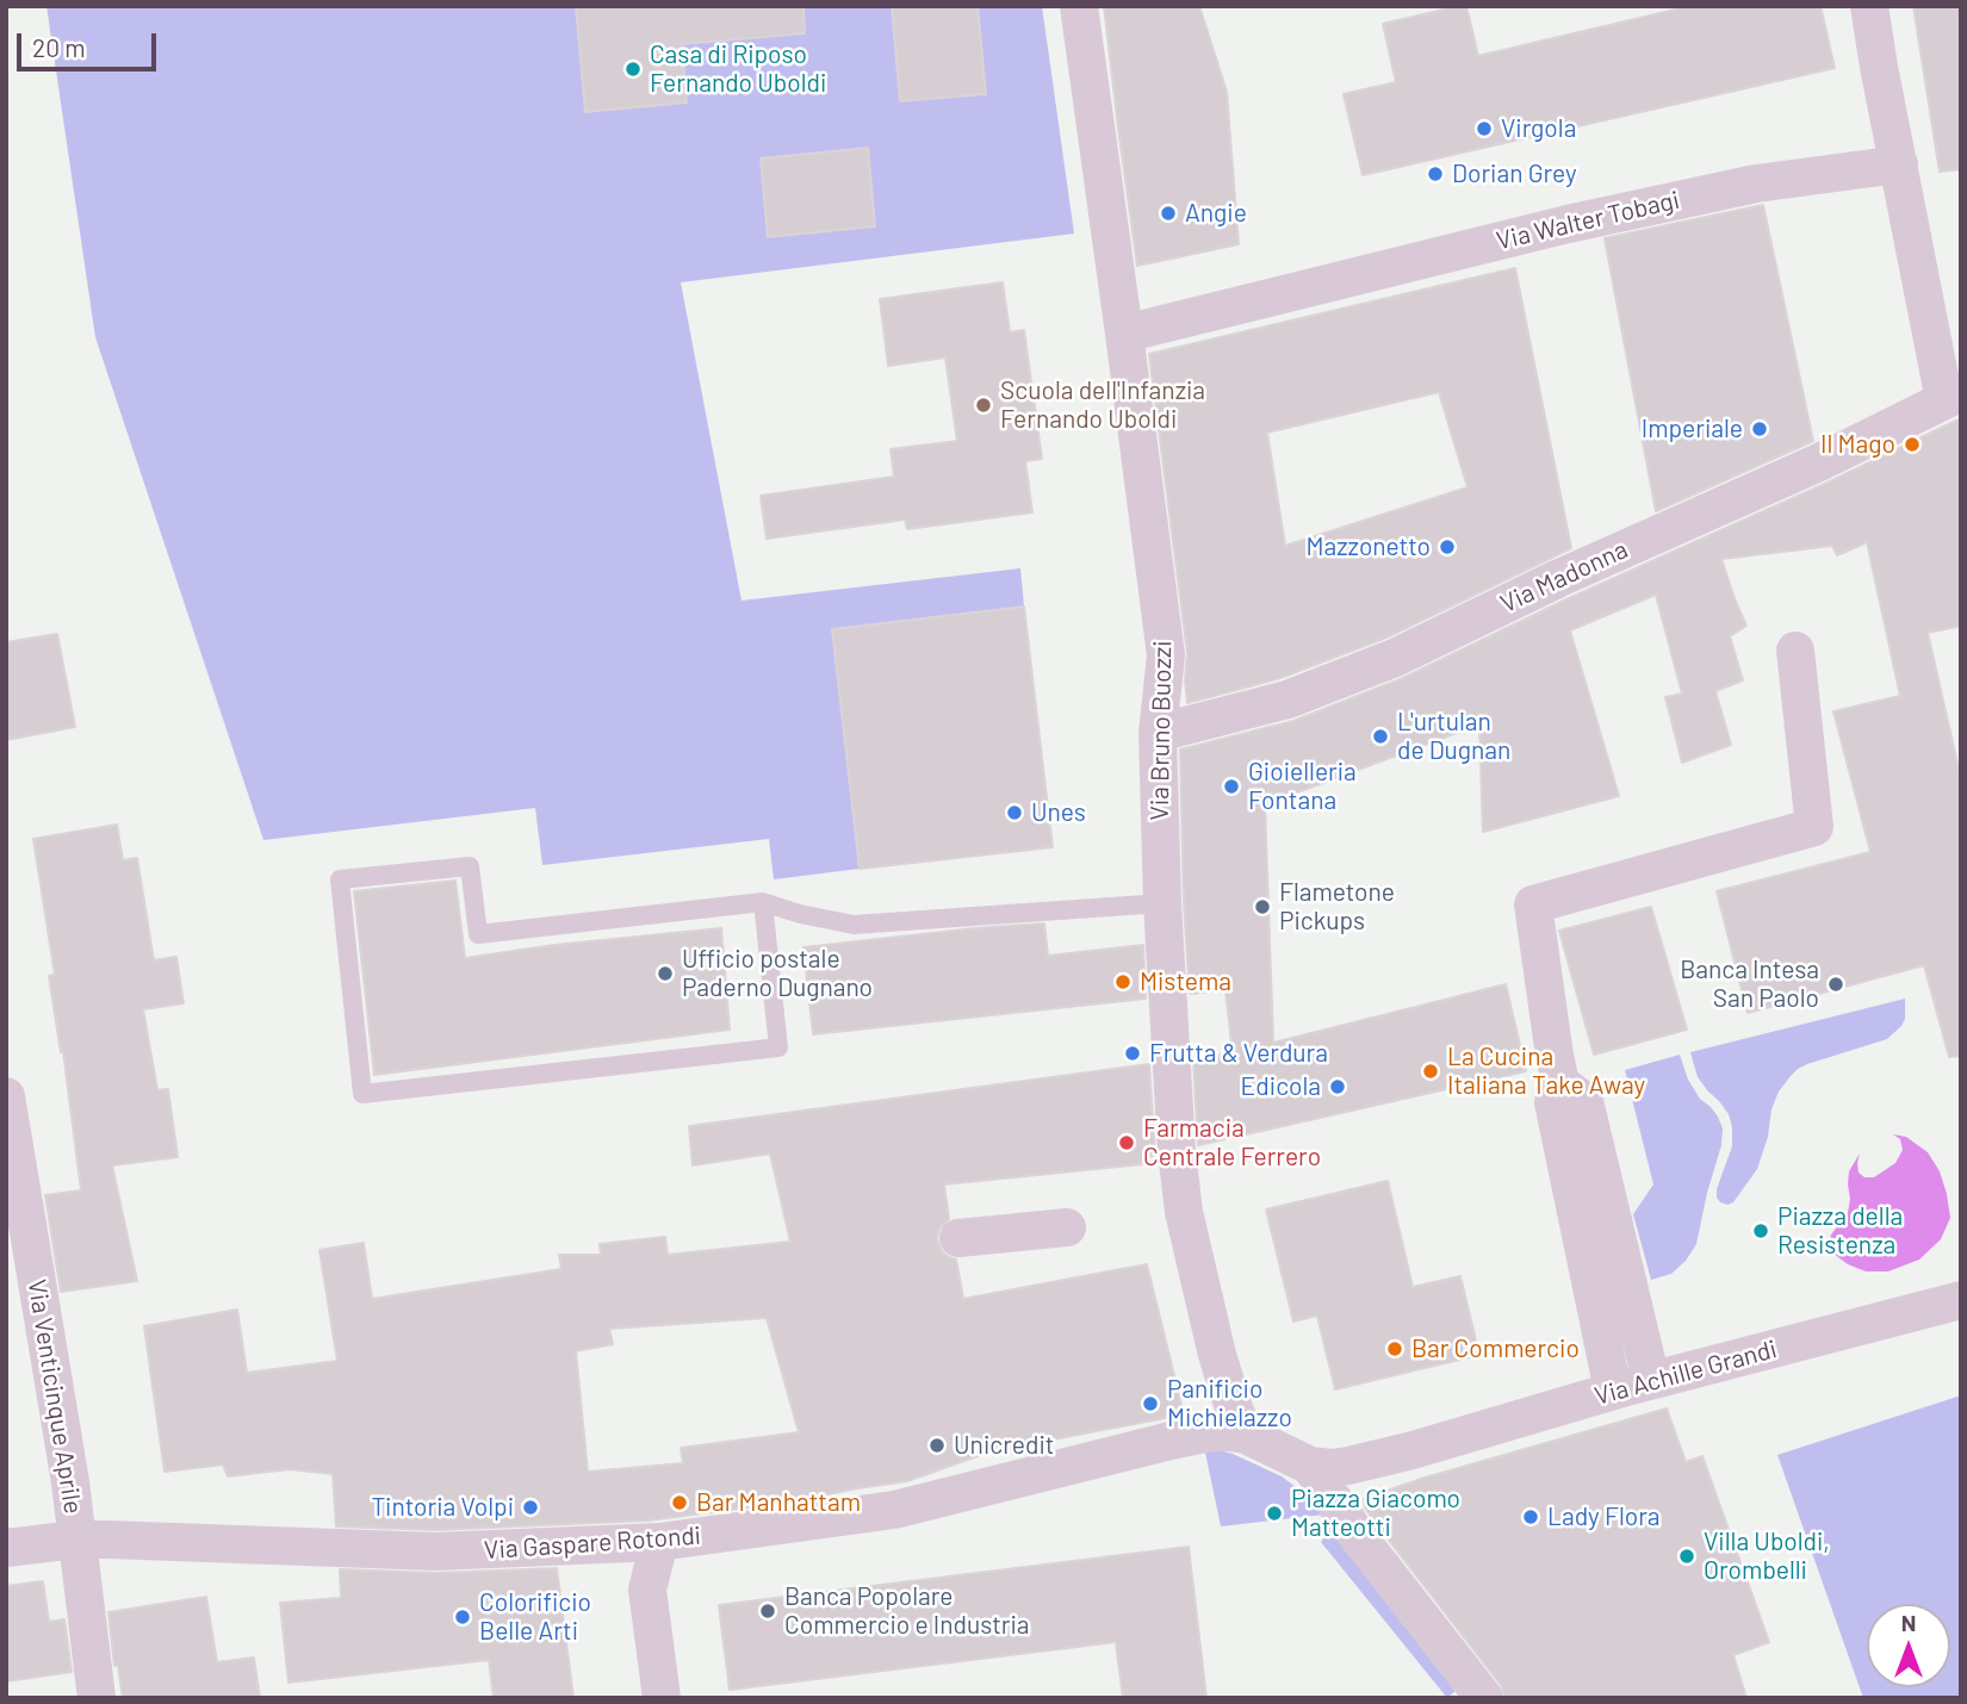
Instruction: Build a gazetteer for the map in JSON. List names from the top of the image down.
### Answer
{
  "streets": {
    "street": [
      "Via Walter Tobagi",
      "Via Madonna",
      "Via Bruno Buozzi",
      "Via Achille Grandi",
      "Via Venticinque Aprile",
      "Via Gaspare Rotondi"
    ]
  },
  "crossings": [
    ["Via Walter Tobagi", "Via Bruno Buozzi"],
    ["Via Madonna", "Via Bruno Buozzi"],
    ["Via Bruno Buozzi", "Via Gaspare Rotondi"],
    ["Via Venticinque Aprile", "Via Gaspare Rotondi"]
  ],
  "places": [
    "Casa di Riposo Fernando Uboldi",
    "Virgola",
    "Dorian Grey",
    "Angie",
    "Scuola dell'Infanzia Fernando Uboldi",
    "Imperiale",
    "Il Mago",
    "Mazzonetto",
    "L'urtulan de Dugnan",
    "Gioielleria Fontana",
    "Unes",
    "Flametone Pickups",
    "Ufficio postale Paderno Dugnano",
    "Mistema",
    "Banca Intesa San Paolo",
    "Frutta & Verdura",
    "La Cucina Italiana Take Away",
    "Edicola",
    "Farmacia Centrale Ferrero",
    "Piazza della Resistenza",
    "Bar Commercio",
    "Panificio Michielazzo",
    "Unicredit",
    "Bar Manhattam",
    "Tintoria Volpi",
    "Piazza Giacomo Matteotti",
    "Lady Flora",
    "Villa Uboldi, Orombelli",
    "Banca Popolare Commercio e Industria",
    "Colorificio Belle Arti"
  ],
  "scale_bar": "20 m",
  "north": "top"
}
